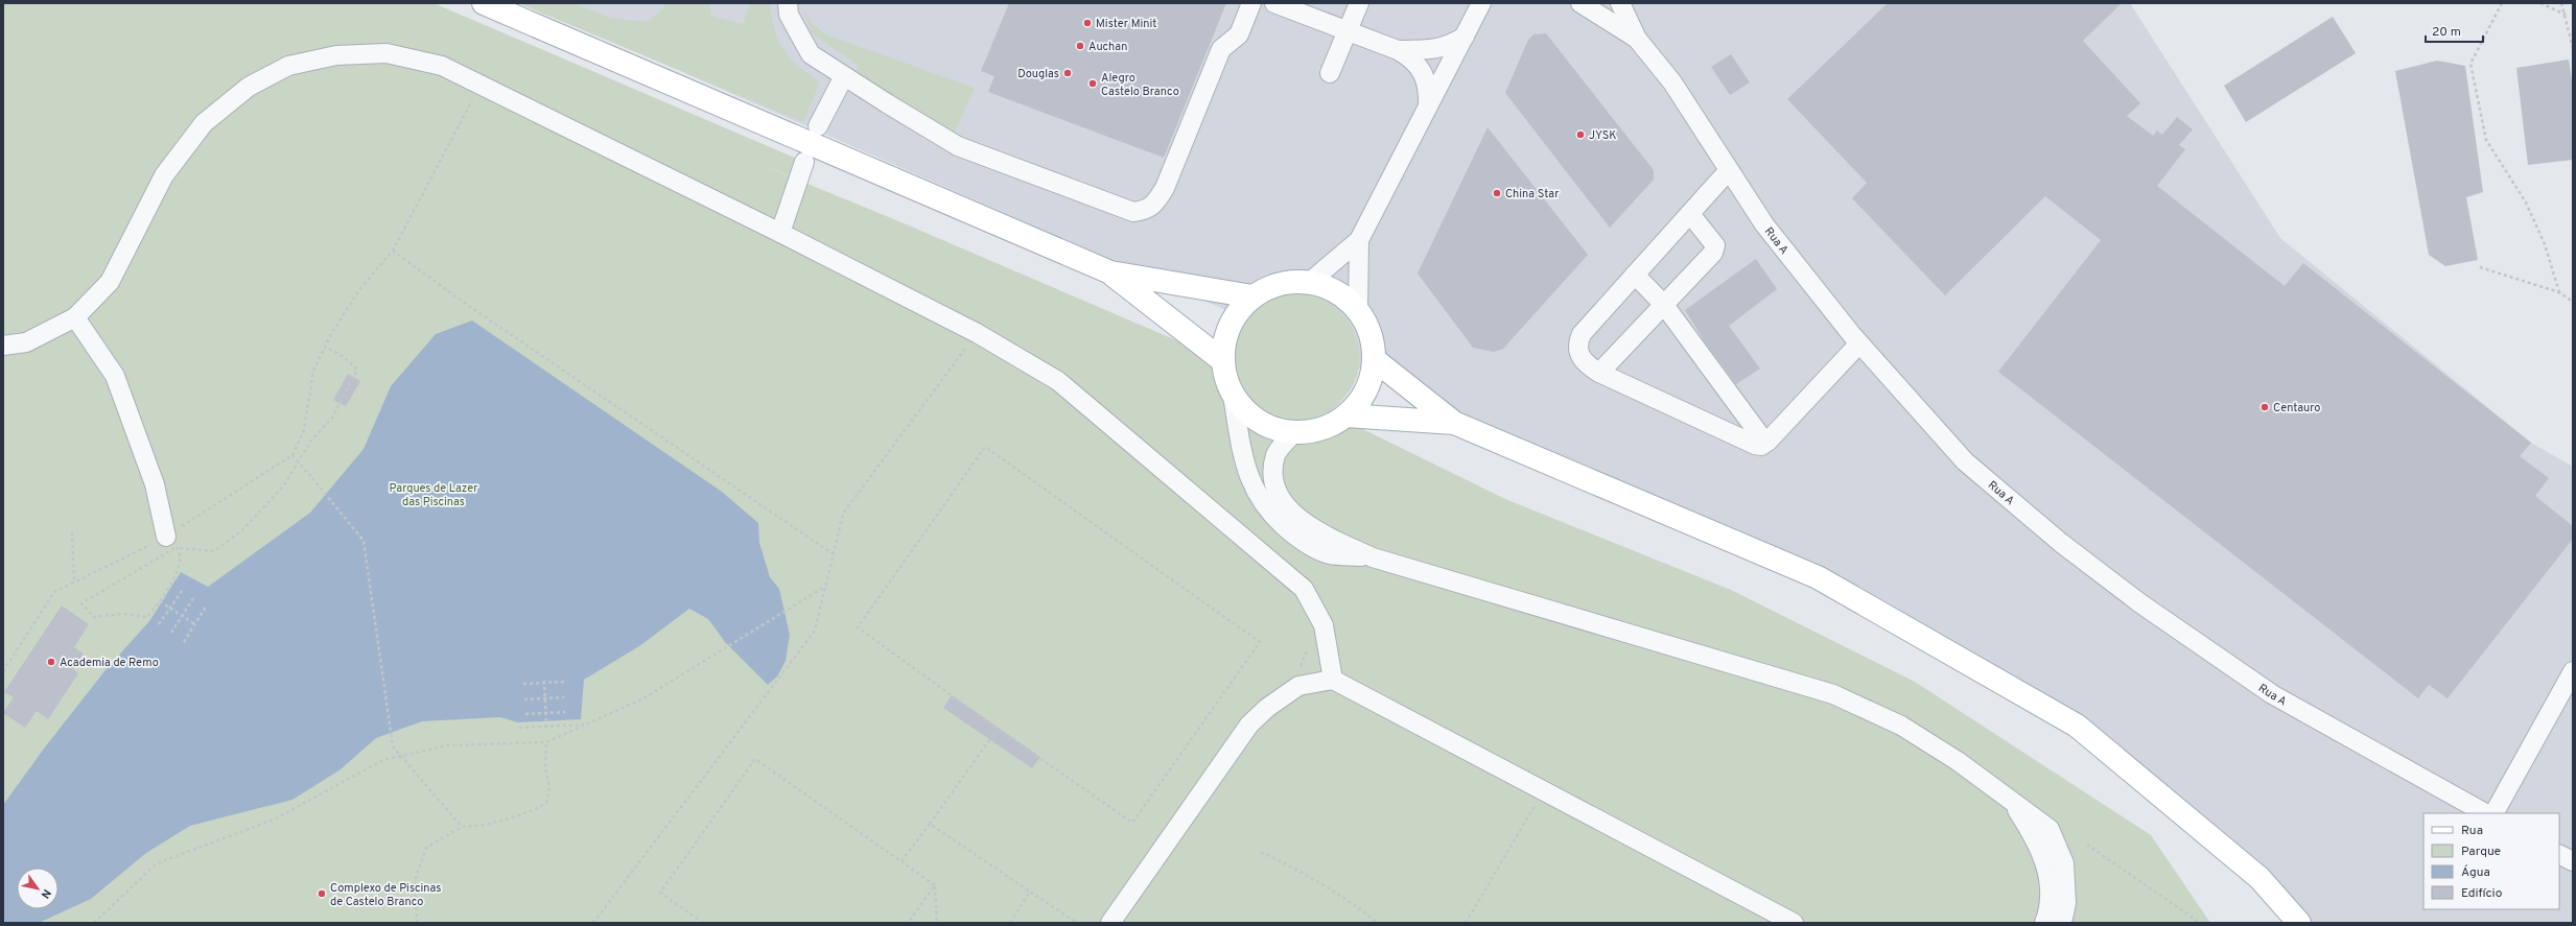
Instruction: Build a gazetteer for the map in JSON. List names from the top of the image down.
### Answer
{
  "streets": {
    "street": ["Rua A"]
  },
  "parks": ["Parques de Lazer das Piscinas"],
  "places": [
    "Mister Minit",
    "Auchan",
    "Douglas",
    "Alegro Castelo Branco",
    "JYSK",
    "China Star",
    "Centauro",
    "Academia de Remo",
    "Complexo de Piscinas de Castelo Branco"
  ],
  "legend": [
    "Rua",
    "Parque",
    "Água",
    "Edifício"
  ],
  "scale_bar": "20 m",
  "north": "bottom right"
}
